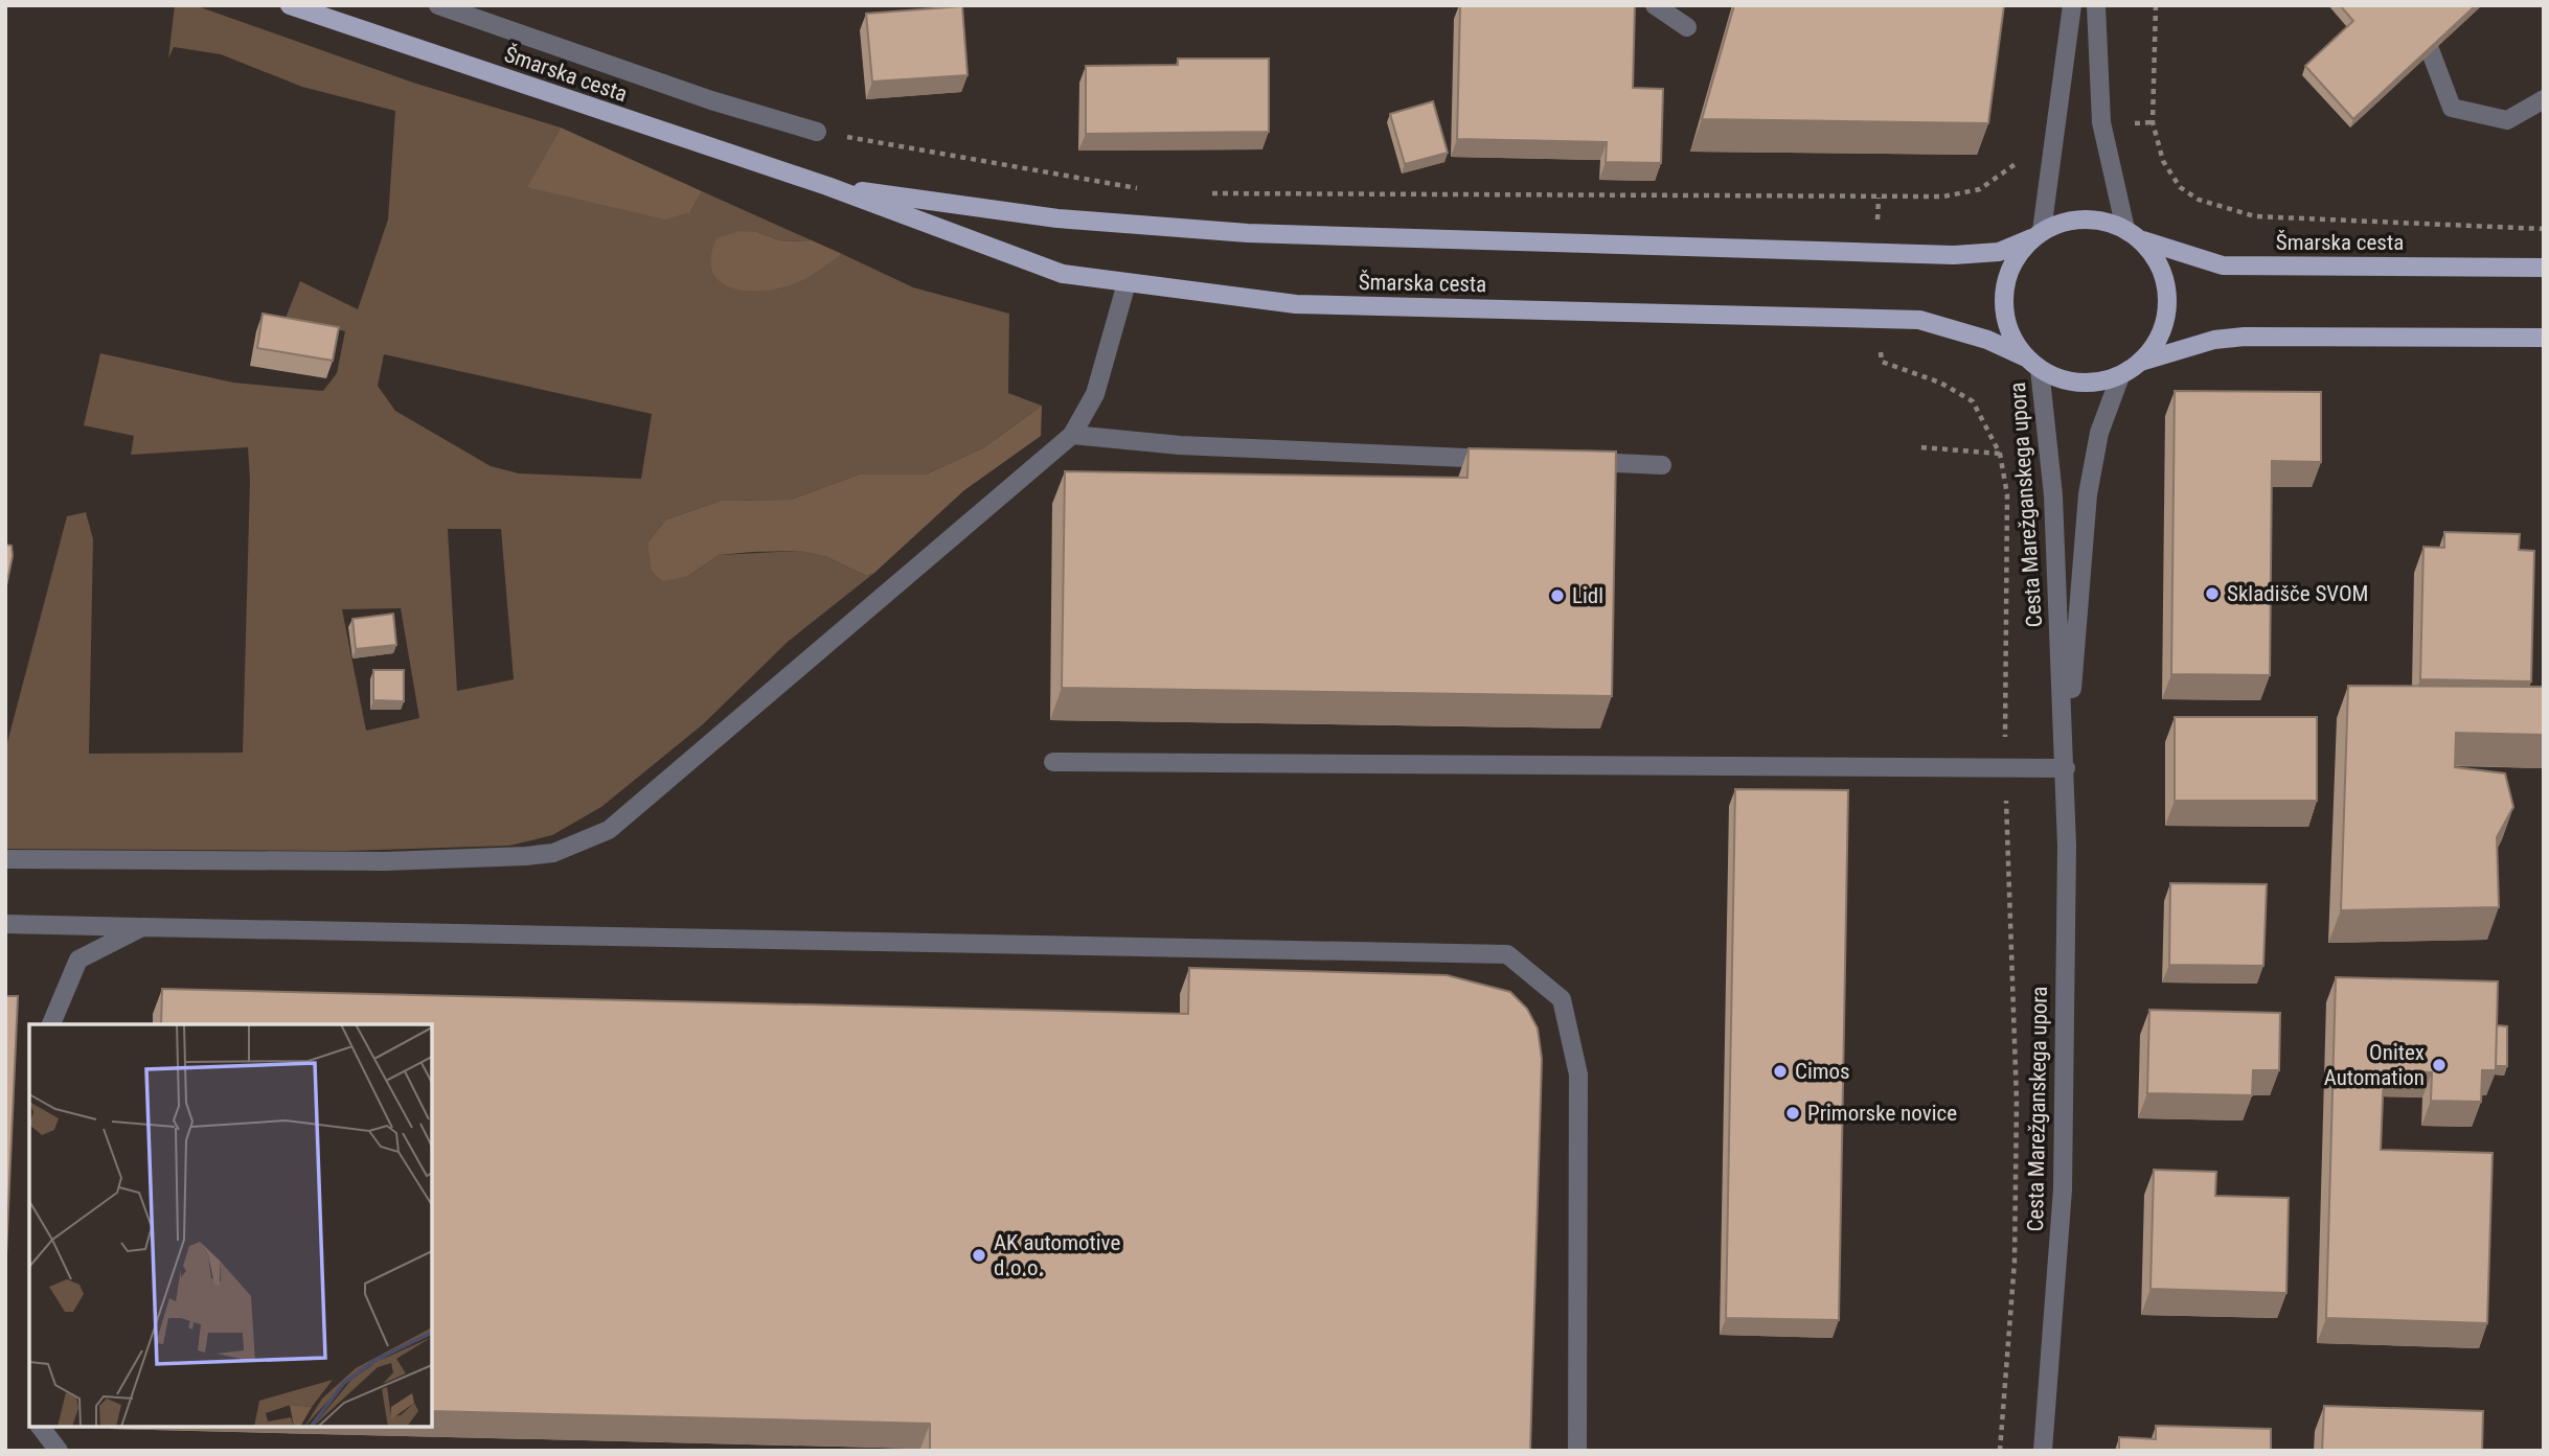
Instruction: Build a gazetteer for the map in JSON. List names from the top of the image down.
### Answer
{
  "streets": {
    "main road": ["Šmarska cesta"],
    "street": ["Cesta Marežganskega upora"]
  },
  "crossings": [
    ["Šmarska cesta", "Cesta Marežganskega upora"]
  ],
  "places": [
    "Skladišče SVOM",
    "Lidl",
    "Onitex Automation",
    "Cimos",
    "Primorske novice",
    "AK automotive d.o.o."
  ]
}
